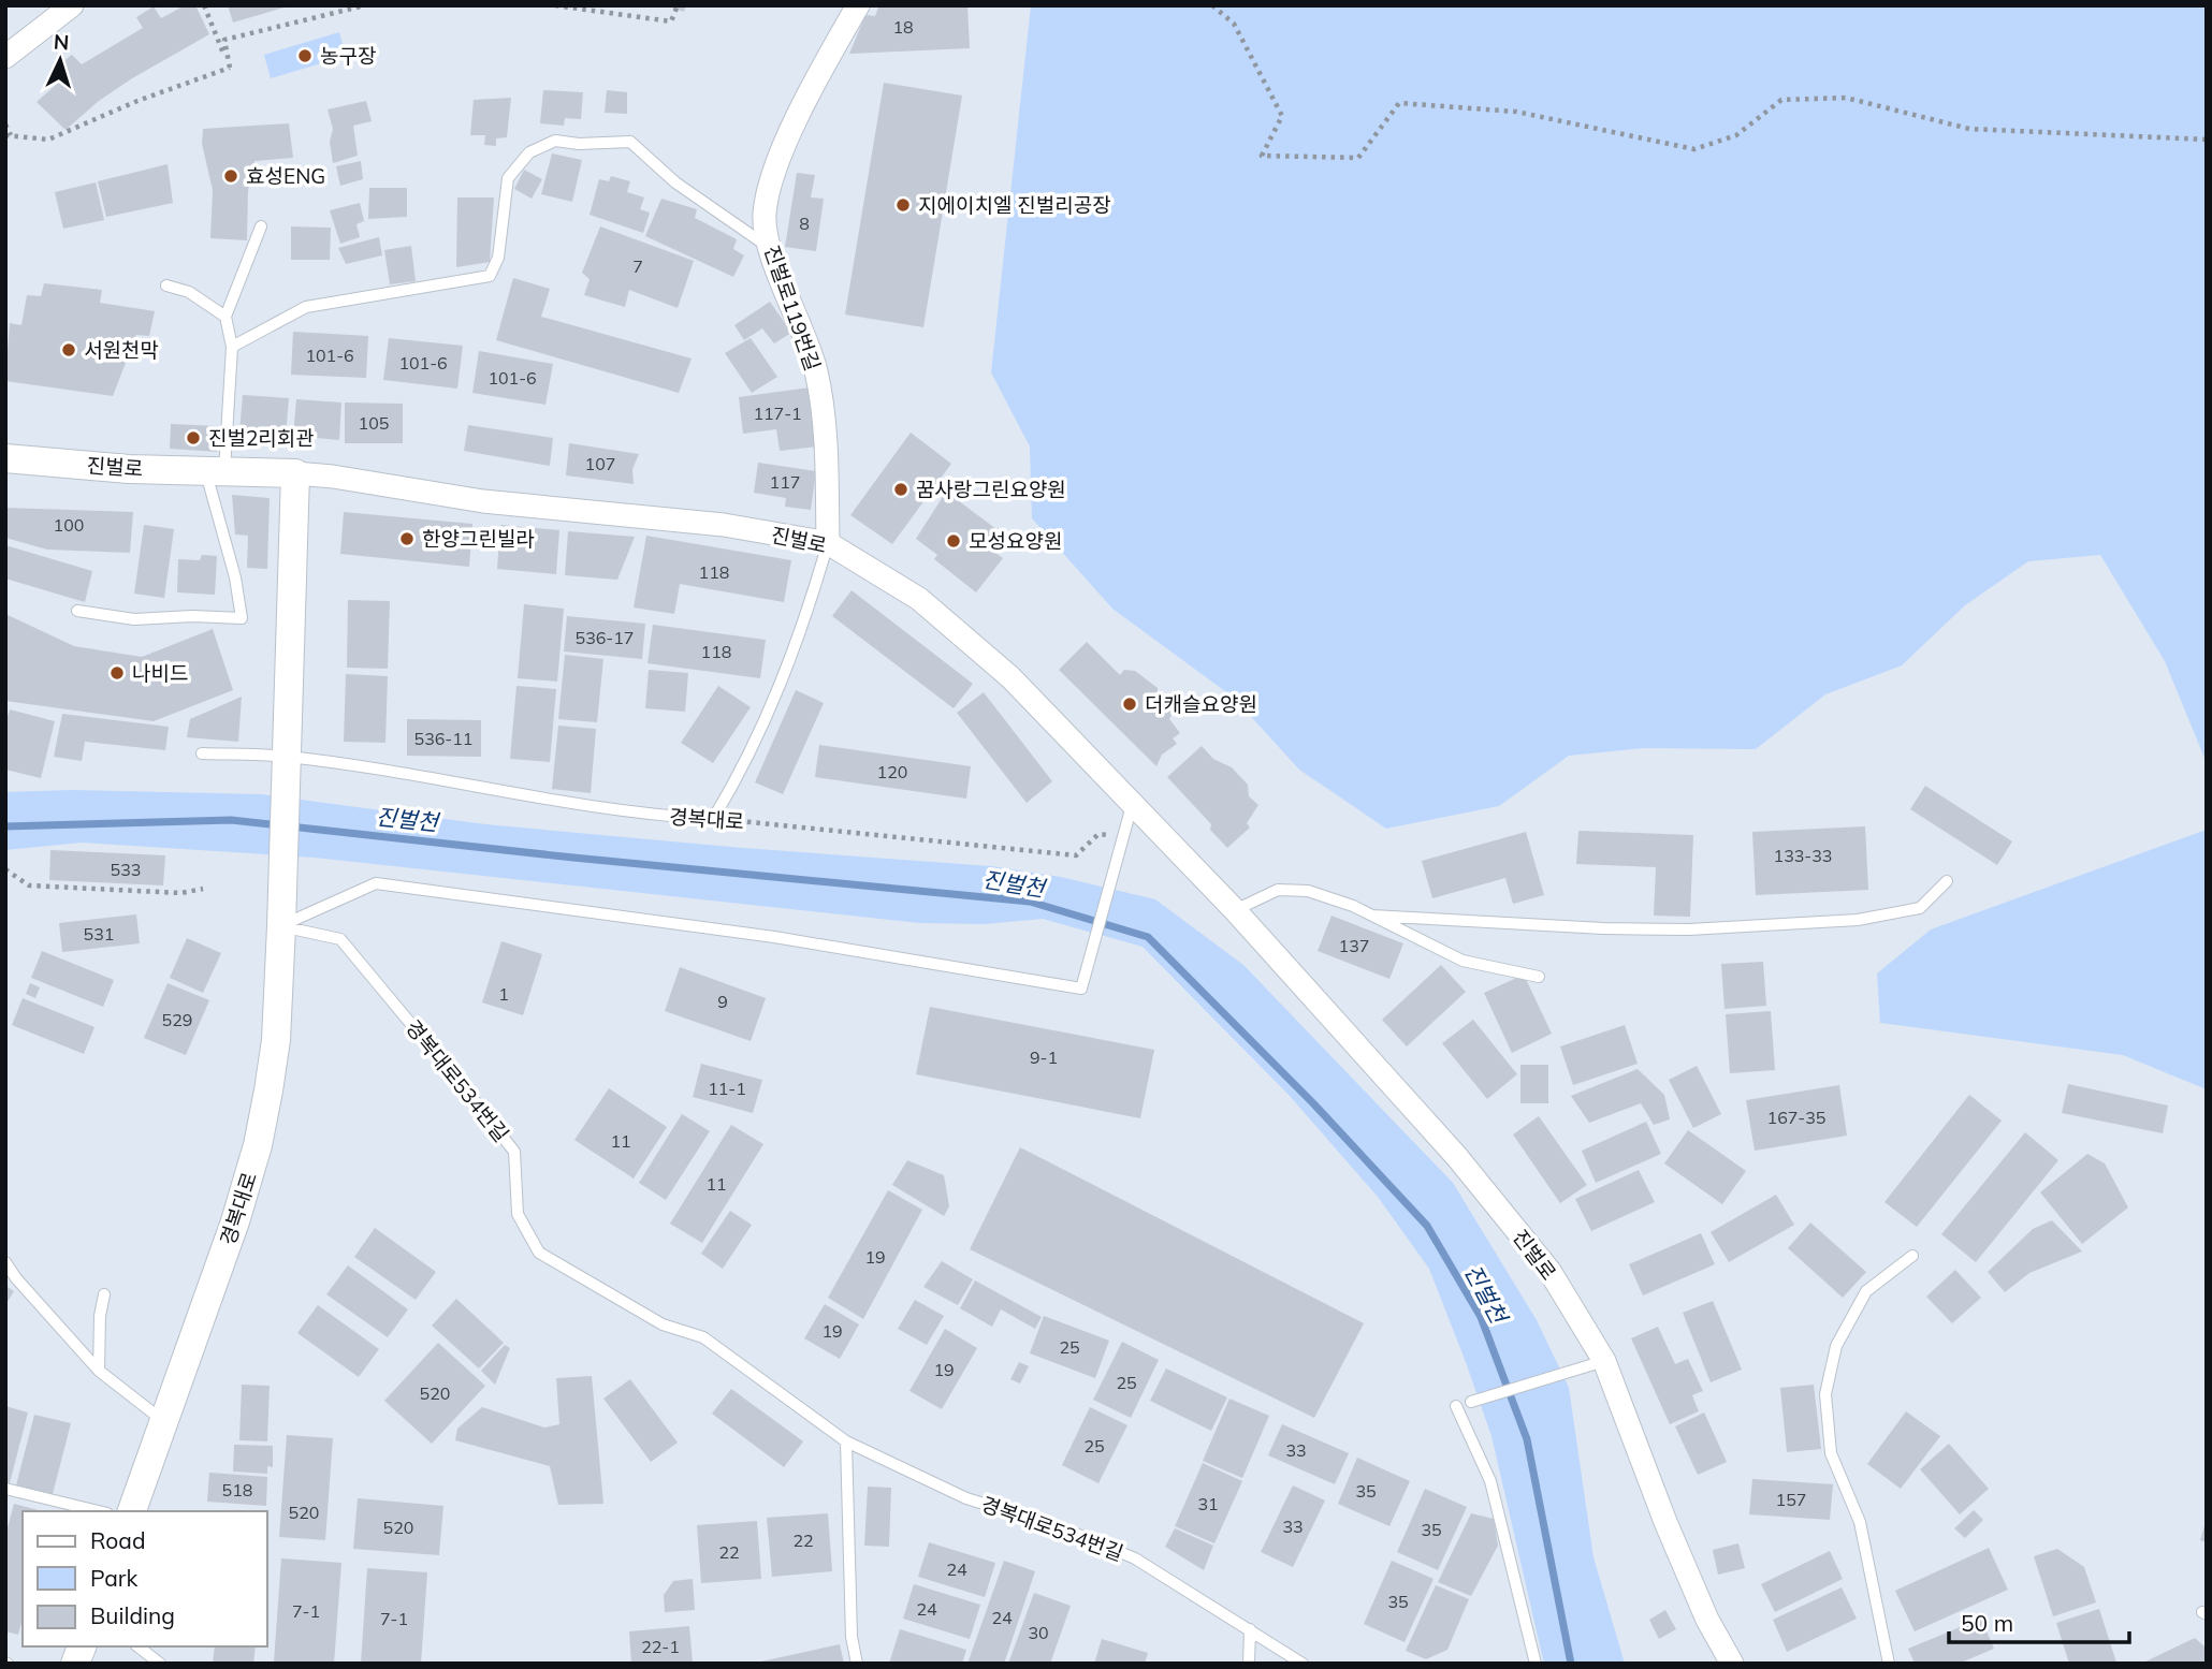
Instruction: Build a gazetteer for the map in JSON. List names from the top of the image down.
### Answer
{
  "streets": {
    "street": ["진벌로119번길", "진벌로", "경복대로"],
    "lane": ["경복대로534번길"]
  },
  "crossings": [
    ["진벌로119번길", "진벌로"],
    ["진벌로", "경복대로"],
    ["경복대로", "경복대로534번길"]
  ],
  "water": ["진벌천"],
  "places": [
    "농구장",
    "효성ENG",
    "지에이치엘 진벌리공장",
    "서원천막",
    "진벌2리회관",
    "꿈사랑그린요양원",
    "한양그린빌라",
    "모성요양원",
    "나비드",
    "더캐슬요양원"
  ],
  "house_numbers": [
    "18",
    "8",
    "7",
    "101-6",
    "101-6",
    "101-6",
    "117-1",
    "105",
    "107",
    "117",
    "100",
    "118",
    "536-17",
    "118",
    "536-11",
    "120",
    "133-33",
    "533",
    "531",
    "137",
    "1",
    "9",
    "529",
    "9-1",
    "11-1",
    "167-35",
    "11",
    "11",
    "19",
    "19",
    "25",
    "19",
    "25",
    "520",
    "25",
    "33",
    "518",
    "35",
    "157",
    "31",
    "520",
    "33",
    "520",
    "35",
    "22",
    "22",
    "24",
    "35",
    "24",
    "7-1",
    "24",
    "7-1",
    "30",
    "22-1"
  ],
  "legend": ["Road", "Park", "Building"],
  "scale_bar": "50 m",
  "north": "top"
}
